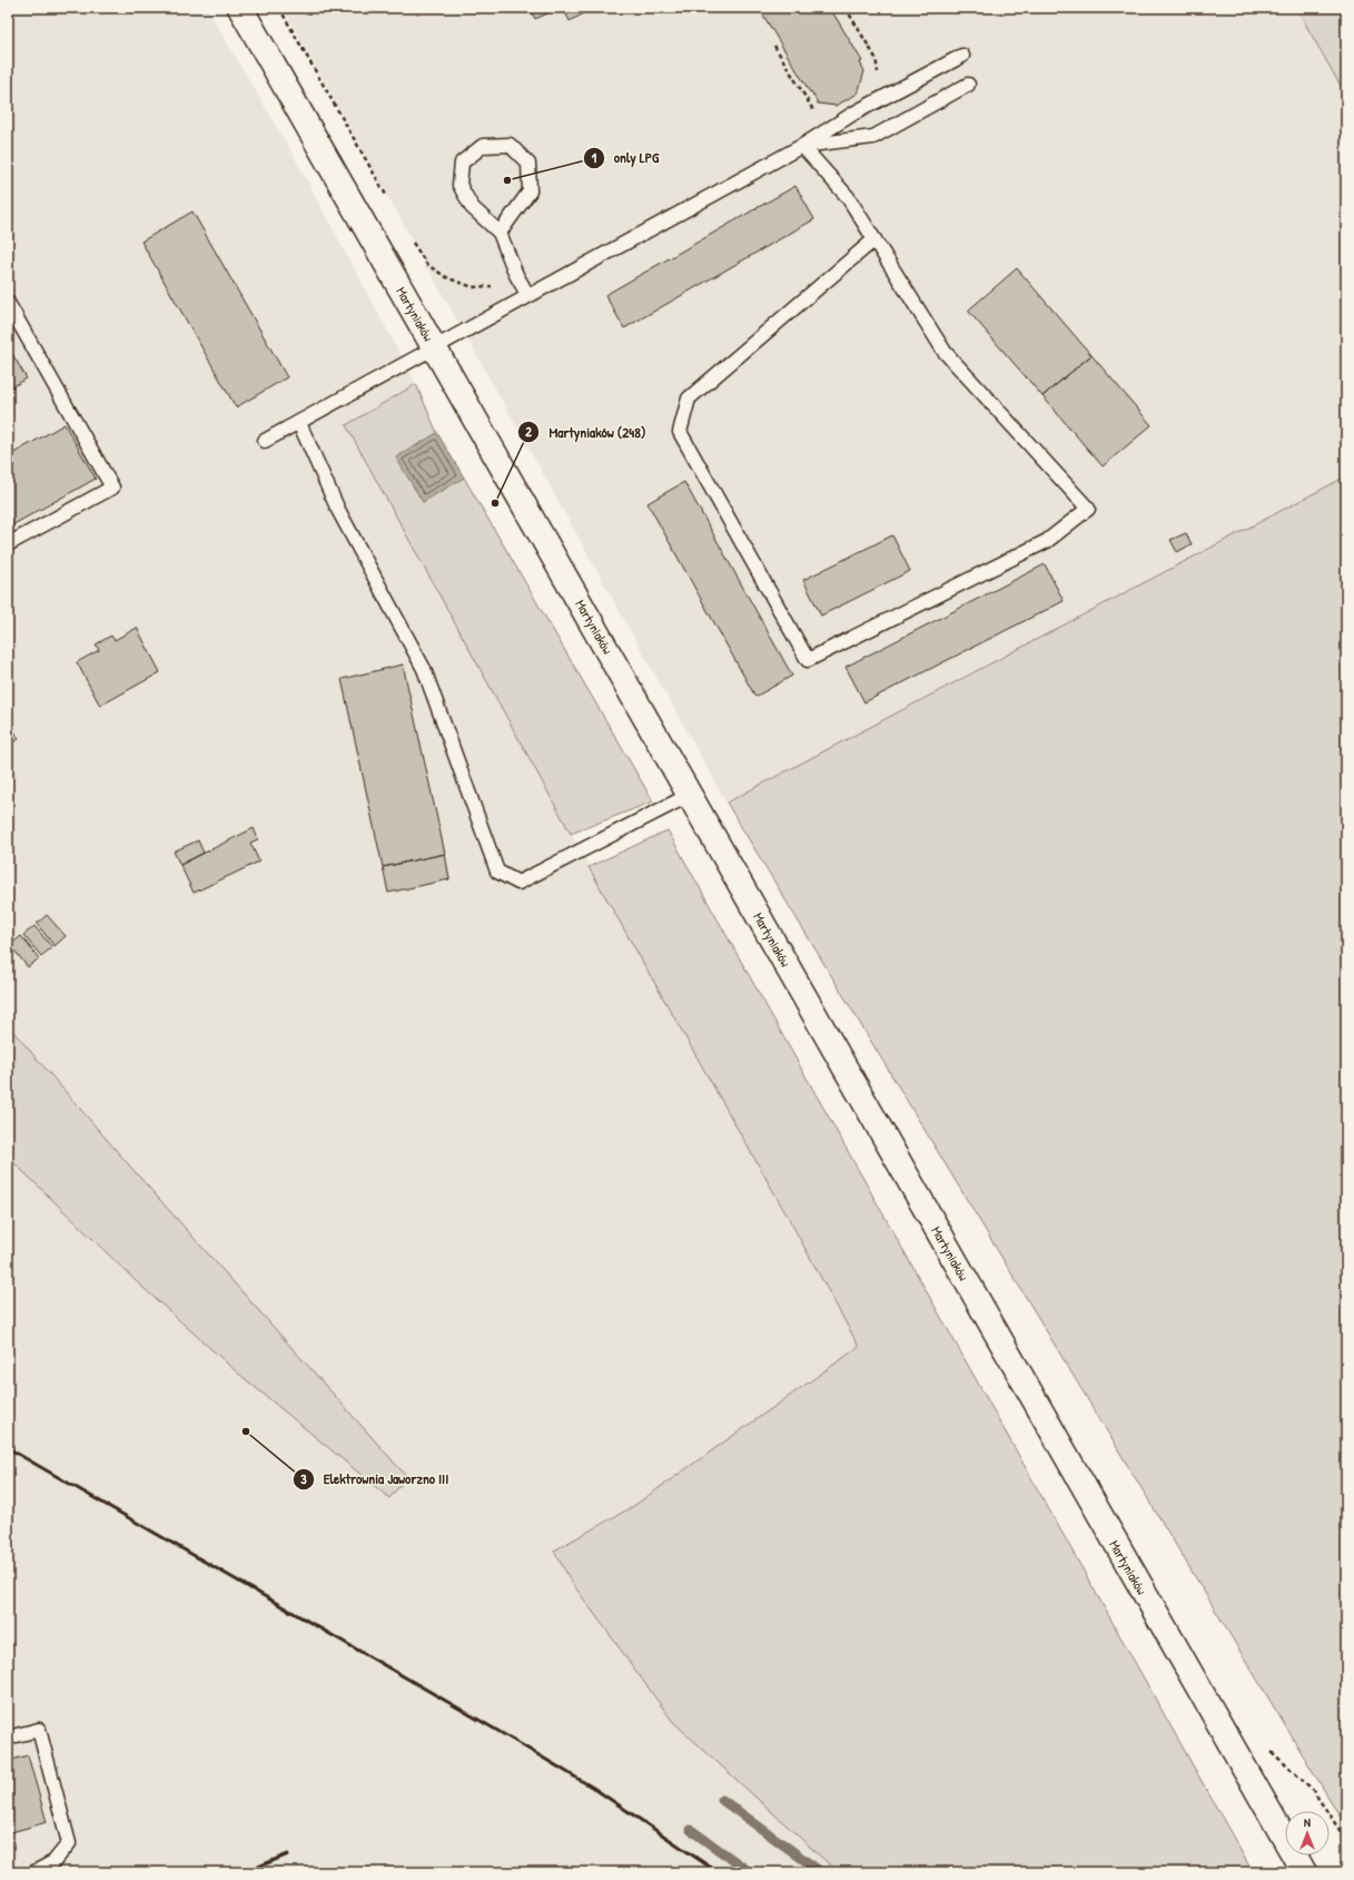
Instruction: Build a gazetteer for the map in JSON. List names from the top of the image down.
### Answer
{
  "streets": {
    "main road": ["Martyniaków"]
  },
  "places": ["only LPG", "Martyniaków (248)", "Elektrownia Jaworzno III"],
  "north": "top"
}
